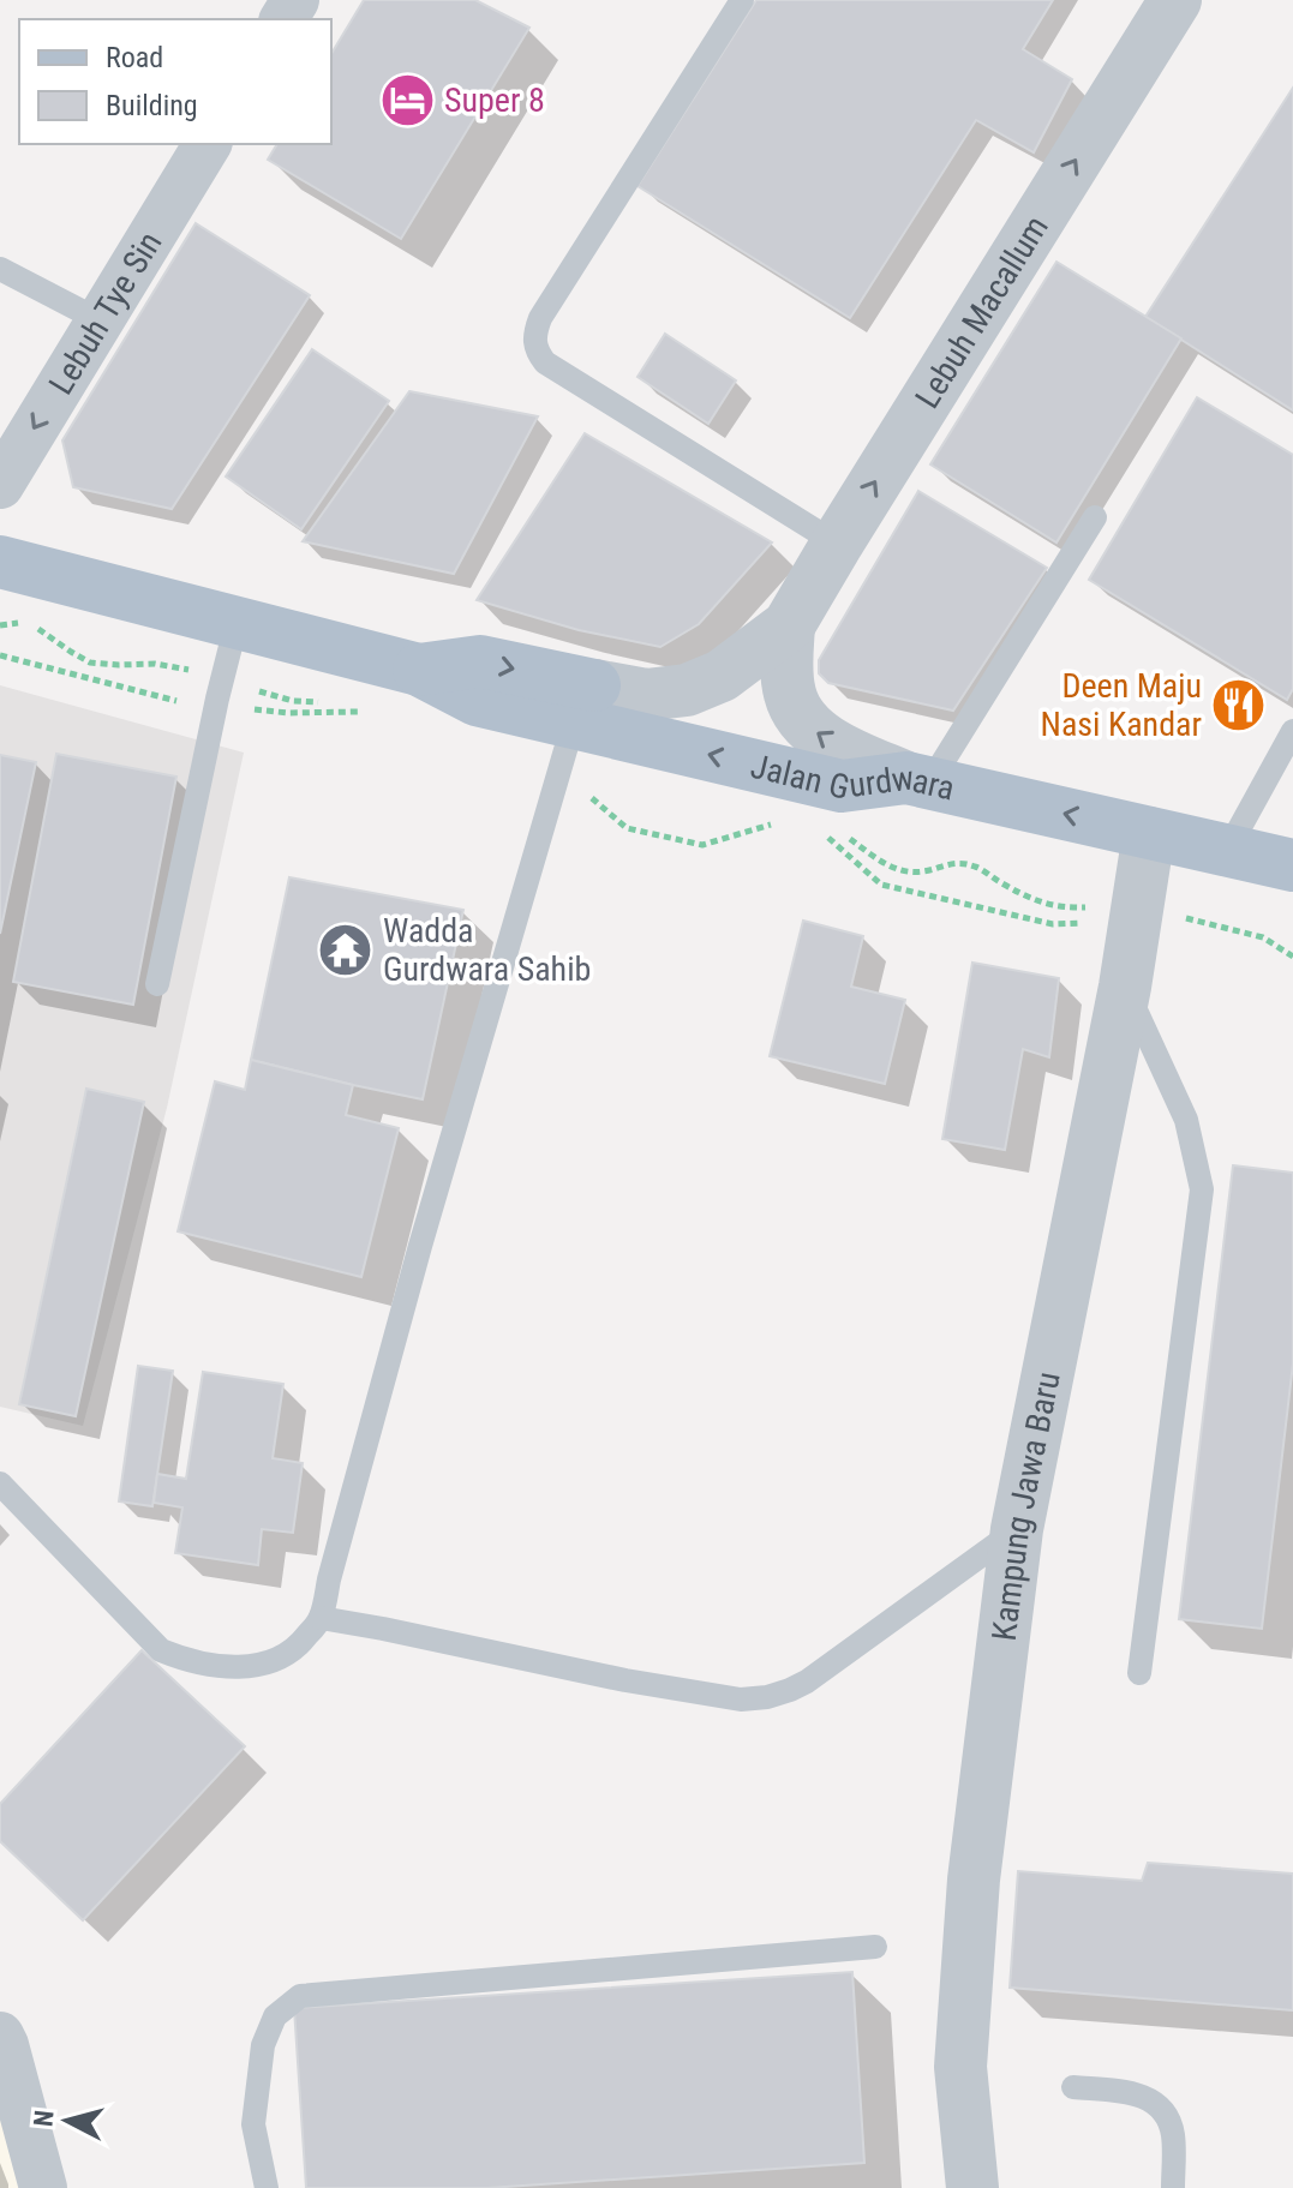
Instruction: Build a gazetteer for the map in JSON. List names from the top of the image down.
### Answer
{
  "streets": {
    "main road": ["Jalan Gurdwara"],
    "street": ["Lebuh Macallum", "Lebuh Tye Sin", "Kampung Jawa Baru"]
  },
  "crossings": [
    ["Lebuh Macallum", "Jalan Gurdwara"],
    ["Jalan Gurdwara", "Kampung Jawa Baru"]
  ],
  "one_way": ["Lebuh Macallum", "Lebuh Tye Sin", "Jalan Gurdwara"],
  "places": {
    "hotel": ["Super 8"],
    "restaurant": ["Deen Maju Nasi Kandar"],
    "temple": ["Wadda Gurdwara Sahib"]
  },
  "legend": ["Road", "Building"],
  "north": "left"
}
